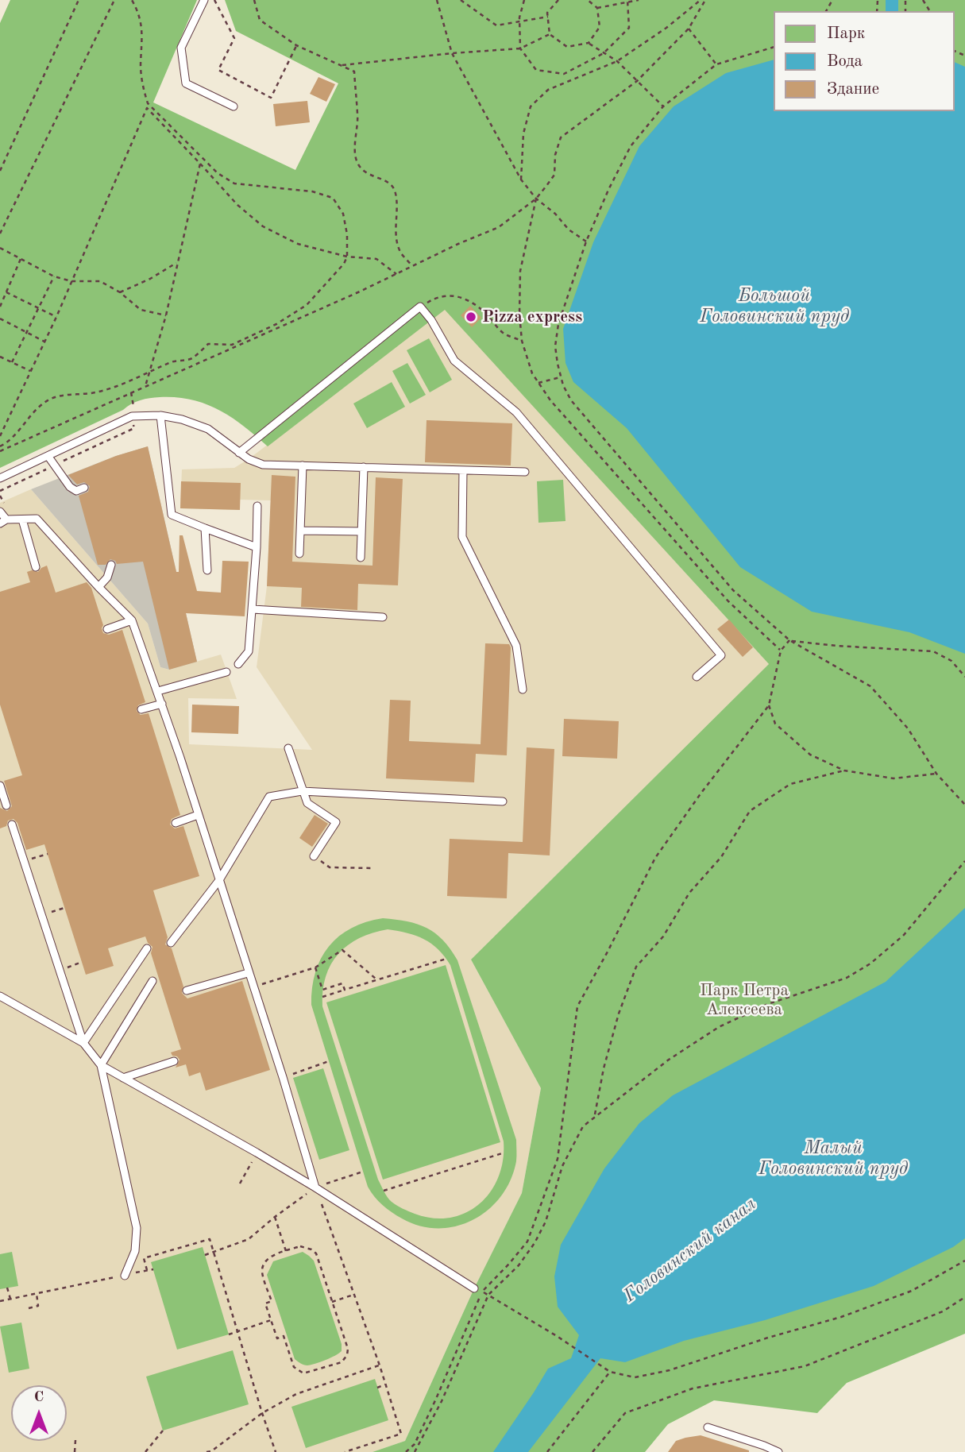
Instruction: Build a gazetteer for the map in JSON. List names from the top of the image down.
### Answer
{
  "water": ["Большой Головинский пруд", "Малый Головинский пруд", "Головинский канал"],
  "parks": ["Парк Петра Алексеева"],
  "places": ["Pizza express"],
  "legend": ["Парк", "Вода", "Здание"],
  "north": "top"
}
